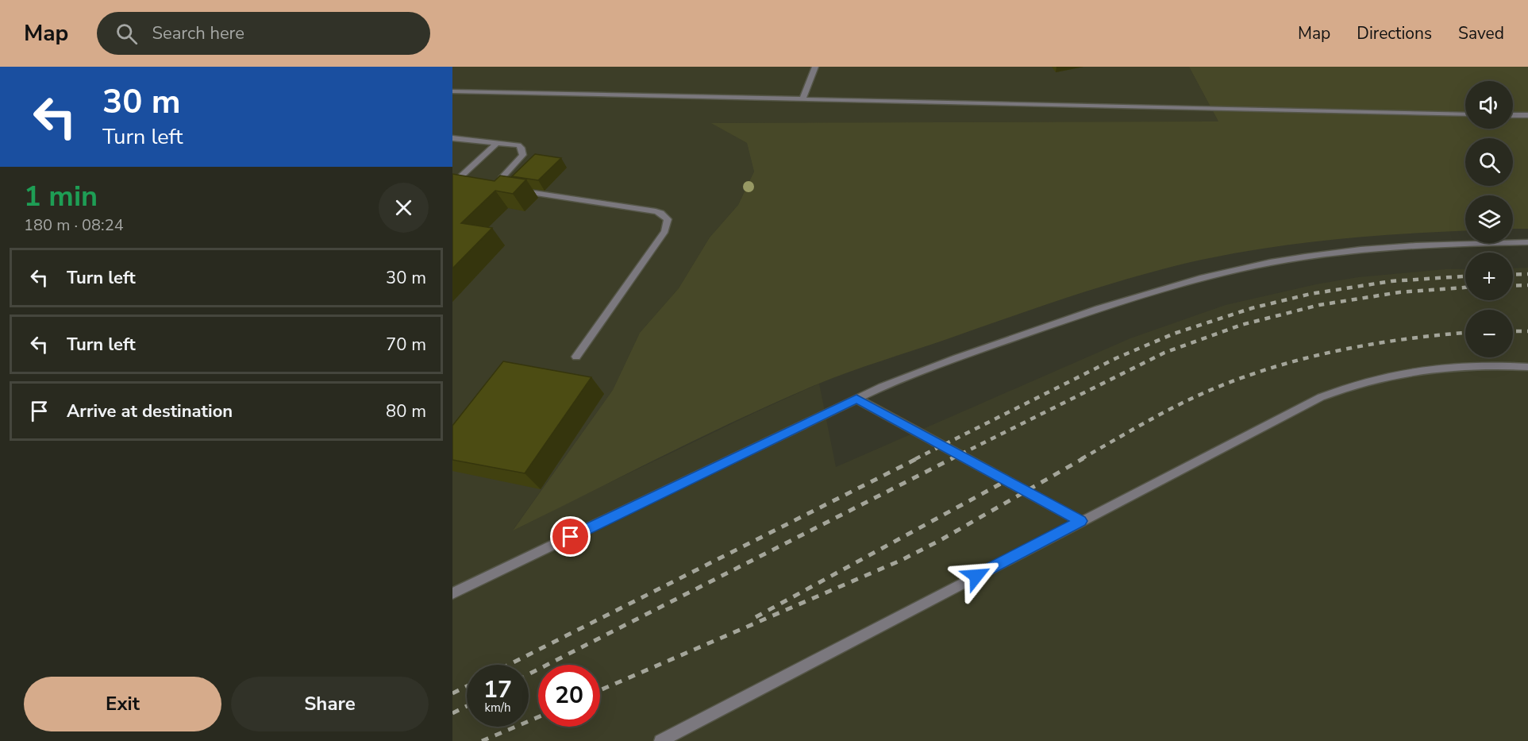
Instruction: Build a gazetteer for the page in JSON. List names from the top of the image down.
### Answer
{
  "page": {
    "header": "Map",
    "search": "Search here",
    "nav": ["Map", "Directions", "Saved"],
    "turn": ["30 m", "Turn left"],
    "map_buttons": ["+", "−"],
    "heading": ["1 min", "180 m · 08:24"],
    "list": [
      {
        "name": "Turn left",
        "value": "30 m"
      },
      {
        "name": "Turn left",
        "value": "70 m"
      },
      {
        "name": "Arrive at destination",
        "value": "80 m"
      }
    ],
    "speed": "17 km/h",
    "limit": "20",
    "buttons": ["Exit", "Share"]
  }
}
